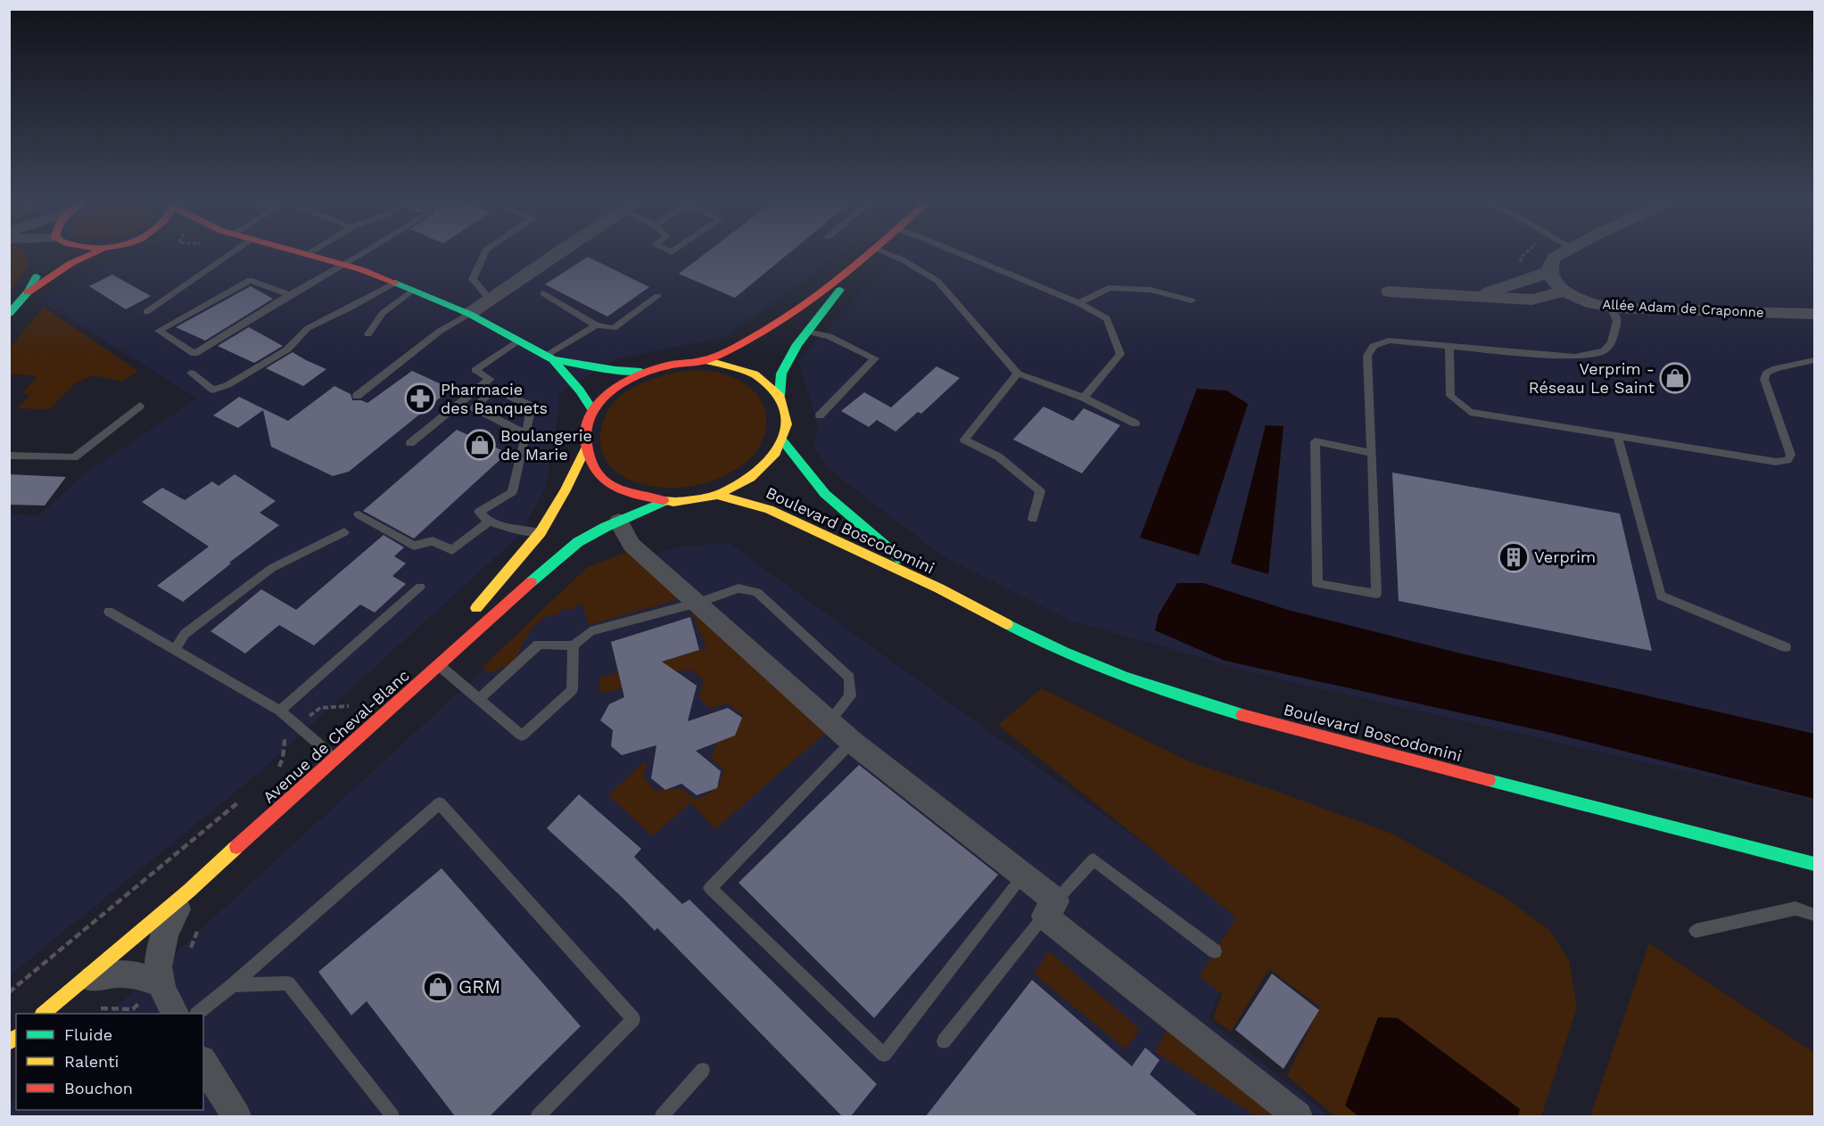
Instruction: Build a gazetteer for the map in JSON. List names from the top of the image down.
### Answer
{
  "streets": {
    "main road": ["Boulevard Boscodomini", "Avenue de Cheval-Blanc"],
    "street": ["Allée Adam de Craponne"]
  },
  "crossings": [
    ["Boulevard Boscodomini", "Avenue de Cheval-Blanc"]
  ],
  "places": {
    "shop": ["Verprim - Réseau Le Saint", "Boulangerie de Marie", "GRM"],
    "pharmacy": ["Pharmacie des Banquets"],
    "building": ["Verprim"]
  },
  "legend": ["Fluide", "Ralenti", "Bouchon"]
}
